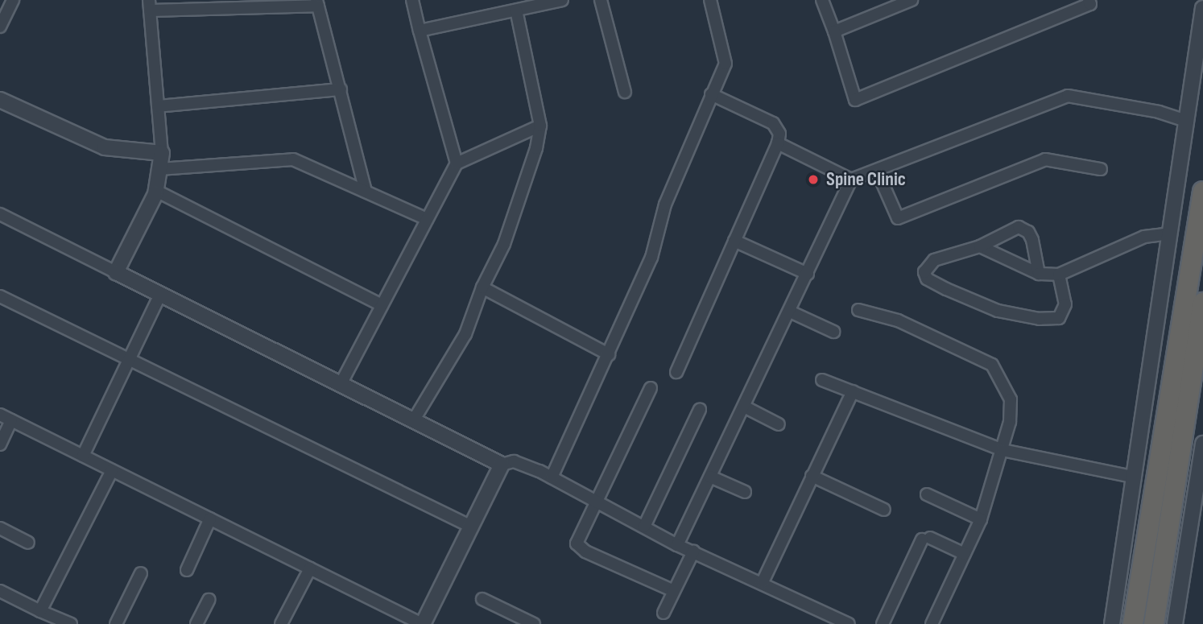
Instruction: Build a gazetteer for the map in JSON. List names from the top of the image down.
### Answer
{
  "places": ["Spine Clinic"]
}
